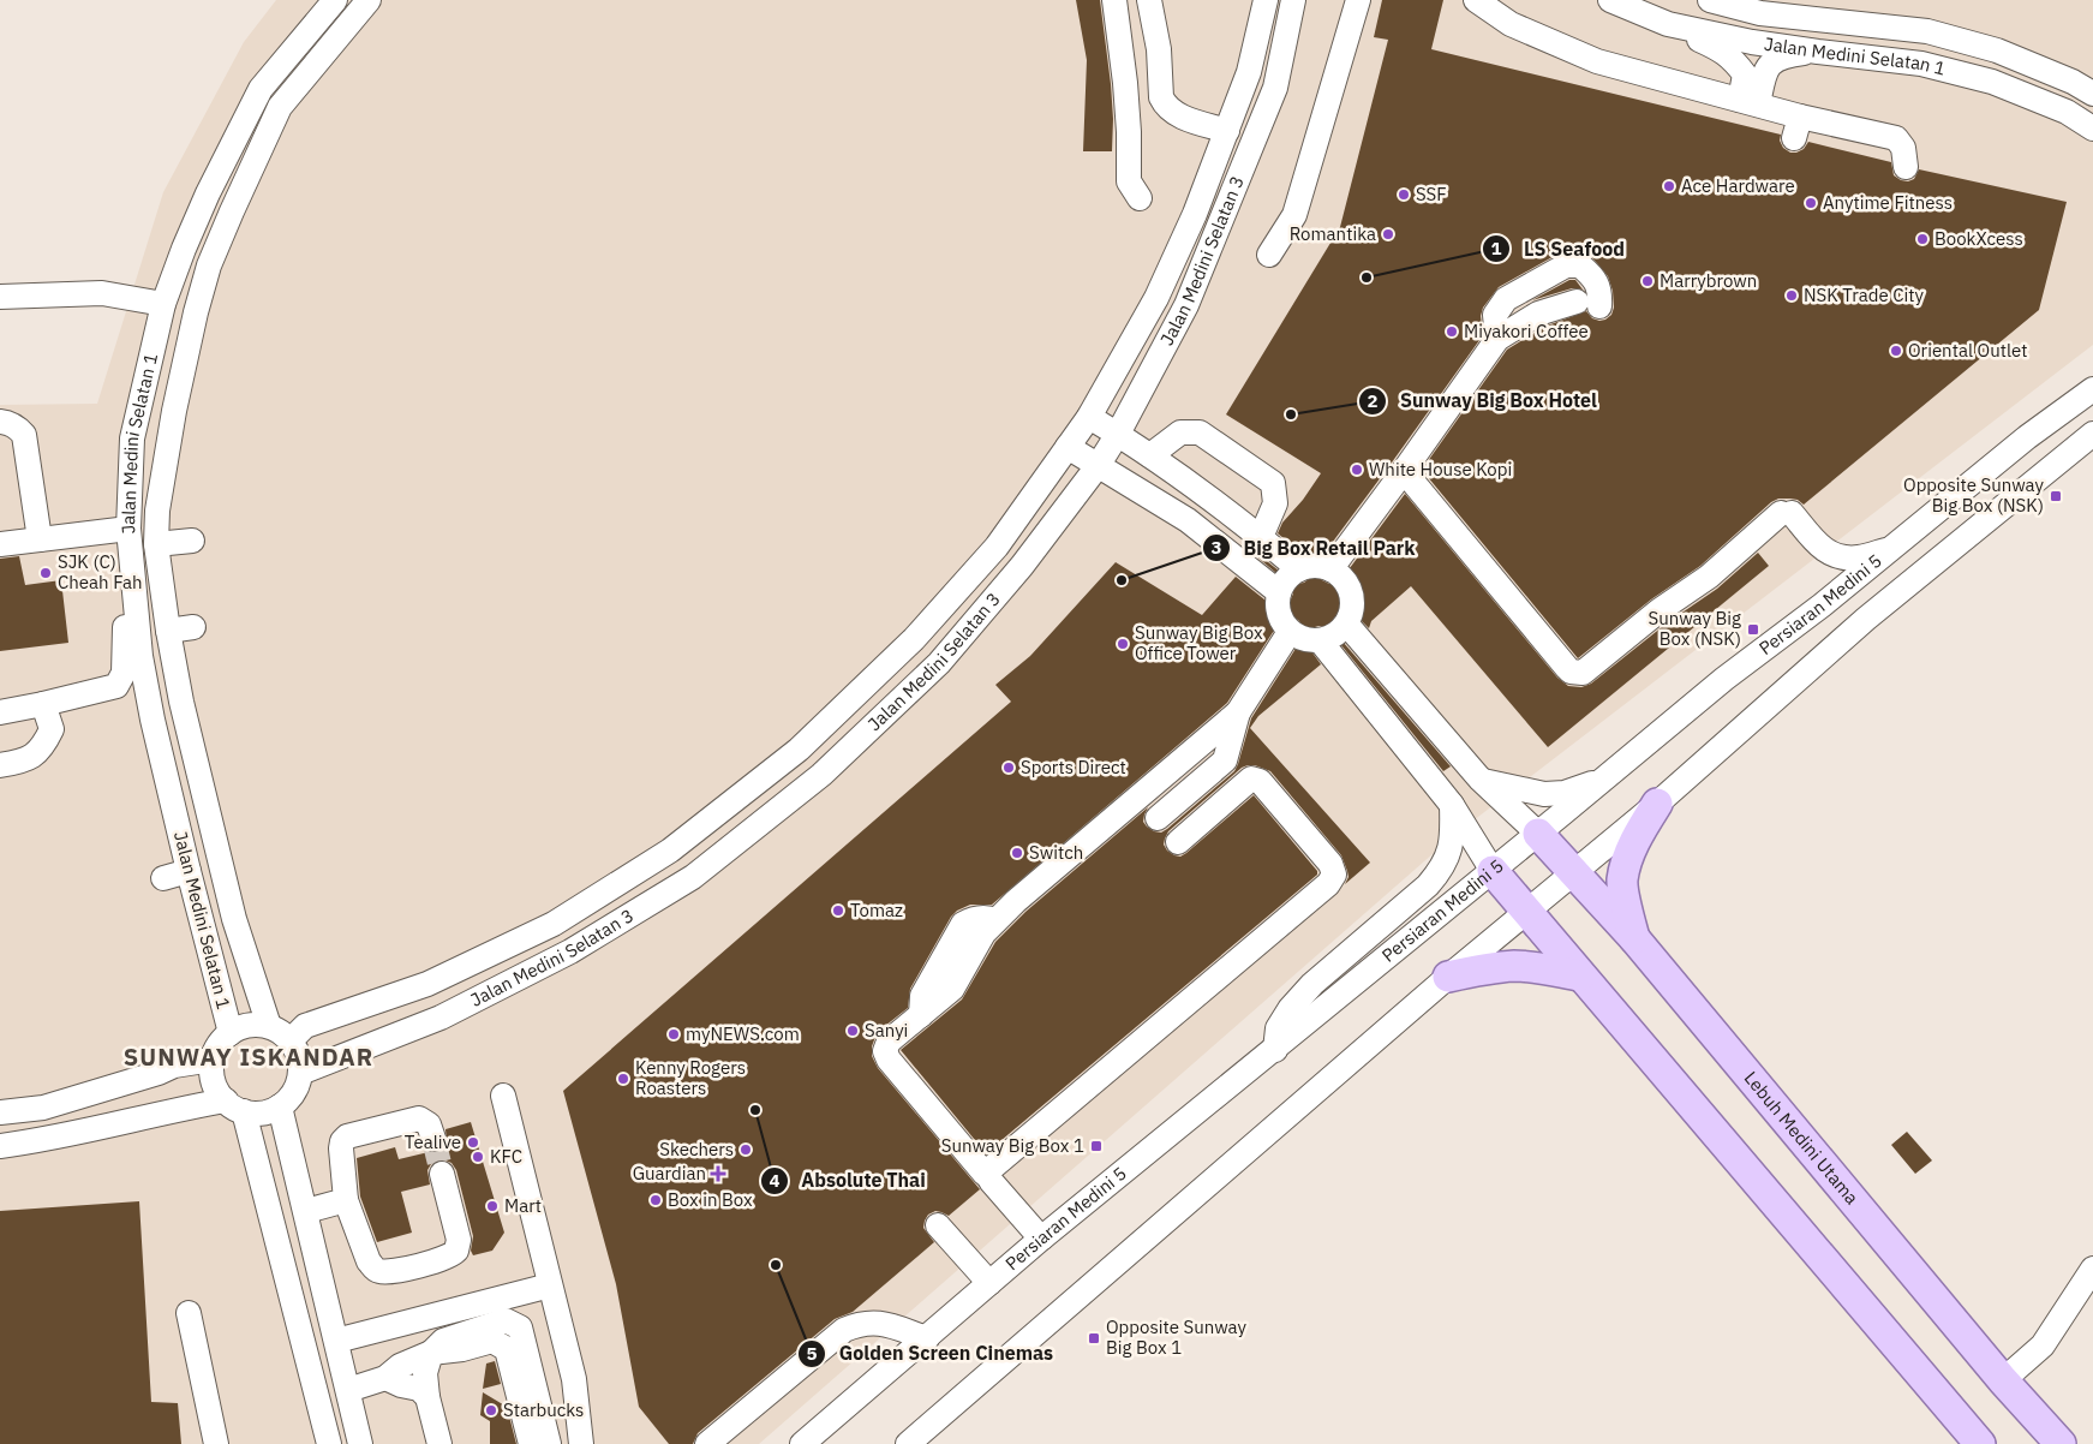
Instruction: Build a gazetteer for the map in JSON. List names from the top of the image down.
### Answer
{
  "streets": {
    "main road": ["Lebuh Medini Utama"],
    "street": ["Jalan Medini Selatan 1", "Jalan Medini Selatan 3", "Persiaran Medini 5"]
  },
  "crossings": [
    ["Jalan Medini Selatan 1", "Jalan Medini Selatan 3"],
    ["Persiaran Medini 5", "Lebuh Medini Utama"]
  ],
  "districts": ["SUNWAY ISKANDAR"],
  "places": {
    "other": [
      "Ace Hardware",
      "SSF",
      "Anytime Fitness",
      "Romantika",
      "BookXcess",
      "LS Seafood",
      "Marrybrown",
      "NSK Trade City",
      "Miyakori Coffee",
      "Oriental Outlet",
      "Sunway Big Box Hotel",
      "White House Kopi",
      "SJK (C) Cheah Fah",
      "Big Box Retail Park",
      "Sunway Big Box Office Tower",
      "Sports Direct",
      "Switch",
      "Tomaz",
      "Sanyi",
      "myNEWS.com",
      "Kenny Rogers Roasters",
      "Absolute Thai",
      "Tealive",
      "Skechers",
      "KFC",
      "Box in Box",
      "Mart",
      "Golden Screen Cinemas",
      "Starbucks"
    ],
    "transit": [
      "Opposite Sunway Big Box (NSK)",
      "Sunway Big Box (NSK)",
      "Sunway Big Box 1",
      "Opposite Sunway Big Box 1"
    ],
    "health": ["Guardian"]
  }
}
